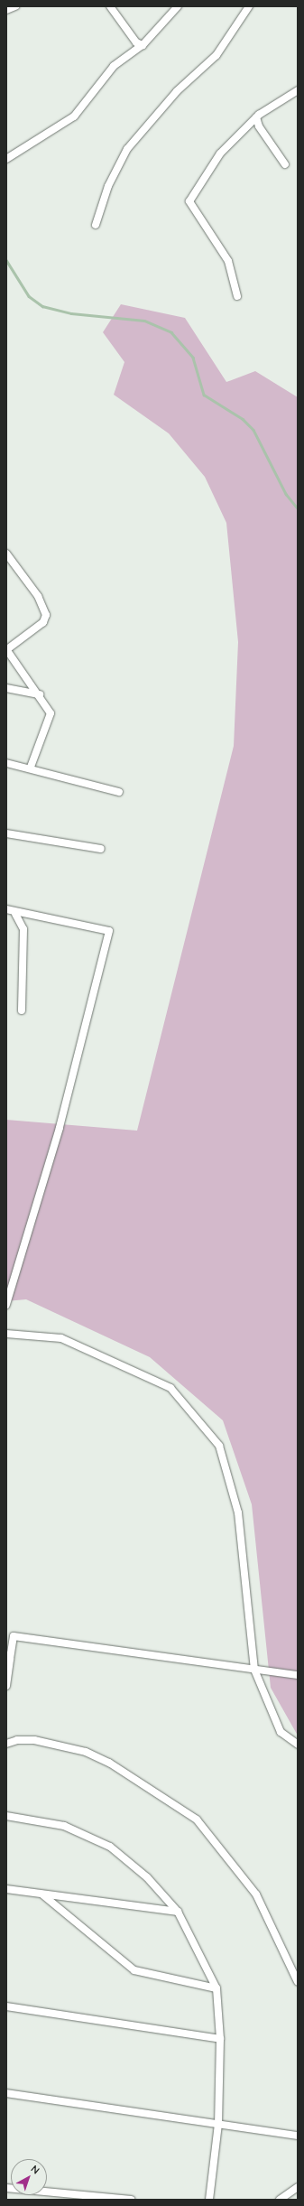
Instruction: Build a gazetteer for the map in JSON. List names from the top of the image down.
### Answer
{
  "north": "top right"
}
